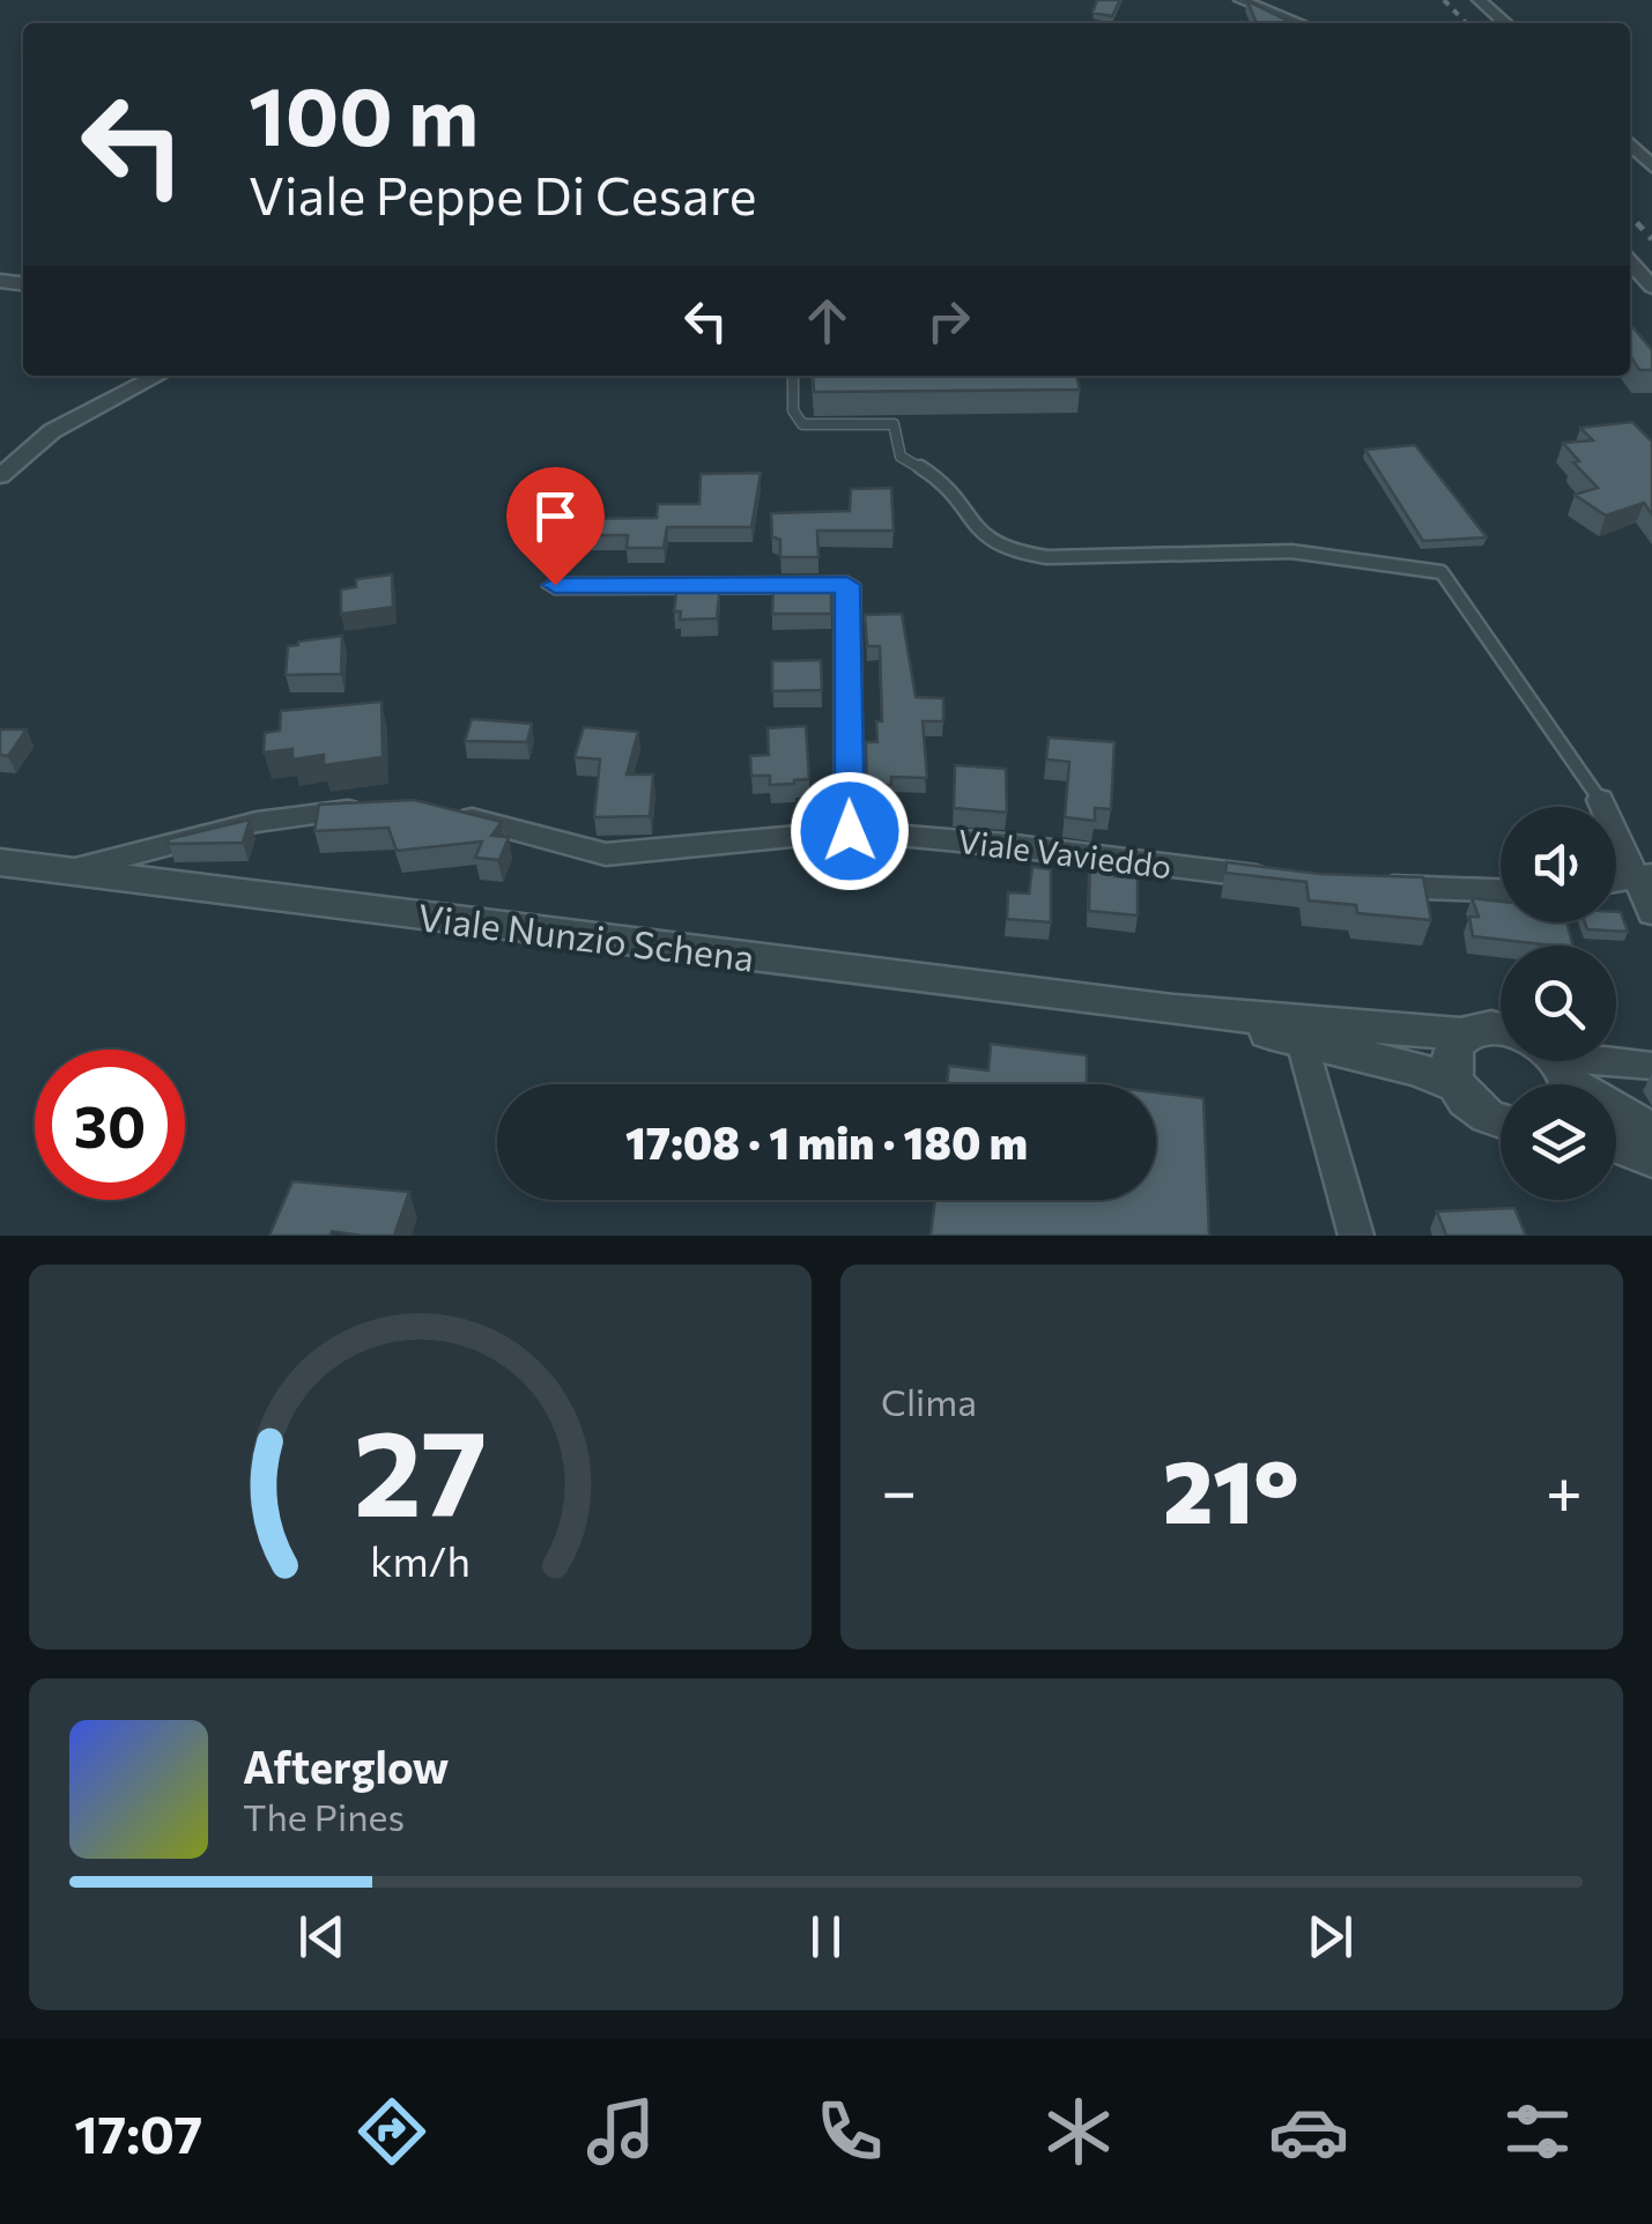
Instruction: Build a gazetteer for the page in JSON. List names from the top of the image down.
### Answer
{
  "streets": {
    "street": ["Viale Vavieddo", "Viale Nunzio Schena"]
  },
  "page": {
    "turn": ["100 m", "Viale Peppe Di Cesare"],
    "limit": "30",
    "trip": "17:08 · 1 min · 180 m",
    "tile": "Clima",
    "heat": ["−", "21°", "+"],
    "song": ["Afterglow", "The Pines"],
    "tabs": "17:07",
    "gauge": ["27", "km/h"]
  }
}
